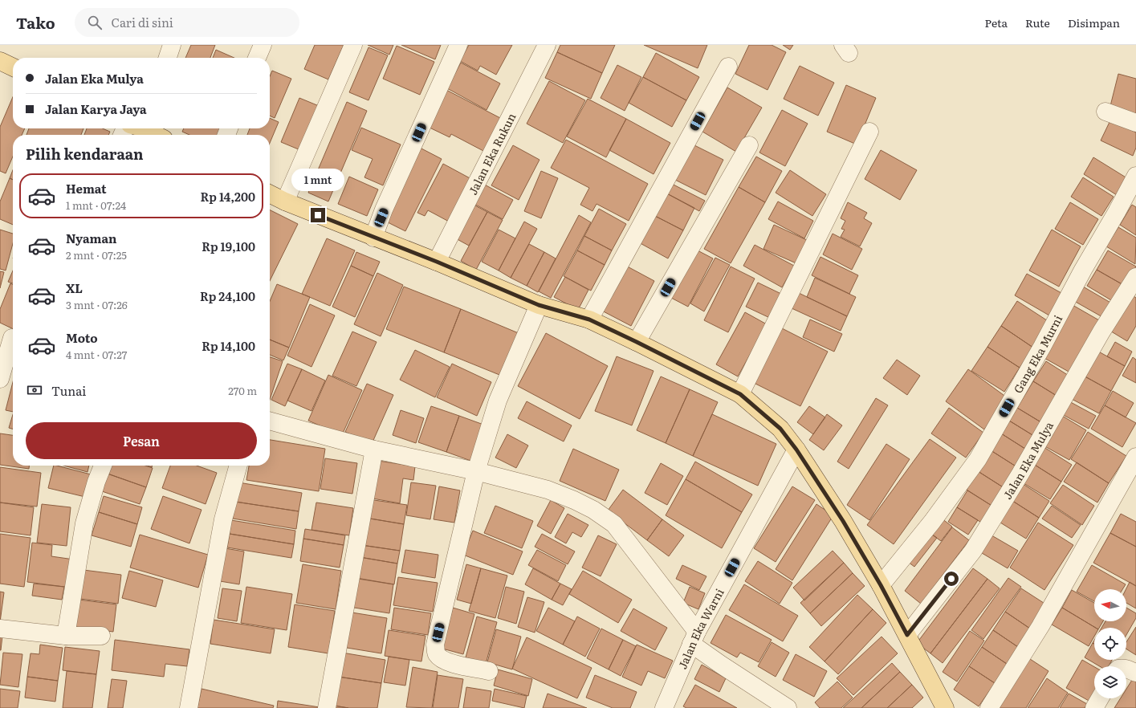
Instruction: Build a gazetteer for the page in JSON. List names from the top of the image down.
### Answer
{
  "streets": {
    "street": [
      "Jalan Eka Rukun",
      "Gang Eka Murni",
      "Jalan Eka Mulya",
      "Jalan Eka Warni"
    ]
  },
  "north": "left",
  "page": {
    "header": "Tako",
    "search": "Cari di sini",
    "nav": ["Peta", "Rute", "Disimpan"],
    "banner": ["Jalan Eka Mulya", "Jalan Karya Jaya"],
    "heading": "Pilih kendaraan",
    "bubble": "1 mnt",
    "list": [
      {
        "name": "Hemat",
        "note": "1 mnt · 07:24",
        "value": "Rp 14,200"
      },
      {
        "name": "Nyaman",
        "note": "2 mnt · 07:25",
        "value": "Rp 19,100"
      },
      {
        "name": "XL",
        "note": "3 mnt · 07:26",
        "value": "Rp 24,100"
      },
      {
        "name": "Moto",
        "note": "4 mnt · 07:27",
        "value": "Rp 14,100"
      }
    ],
    "pay": ["Tunai", "270 m"],
    "buttons": "Pesan"
  }
}
